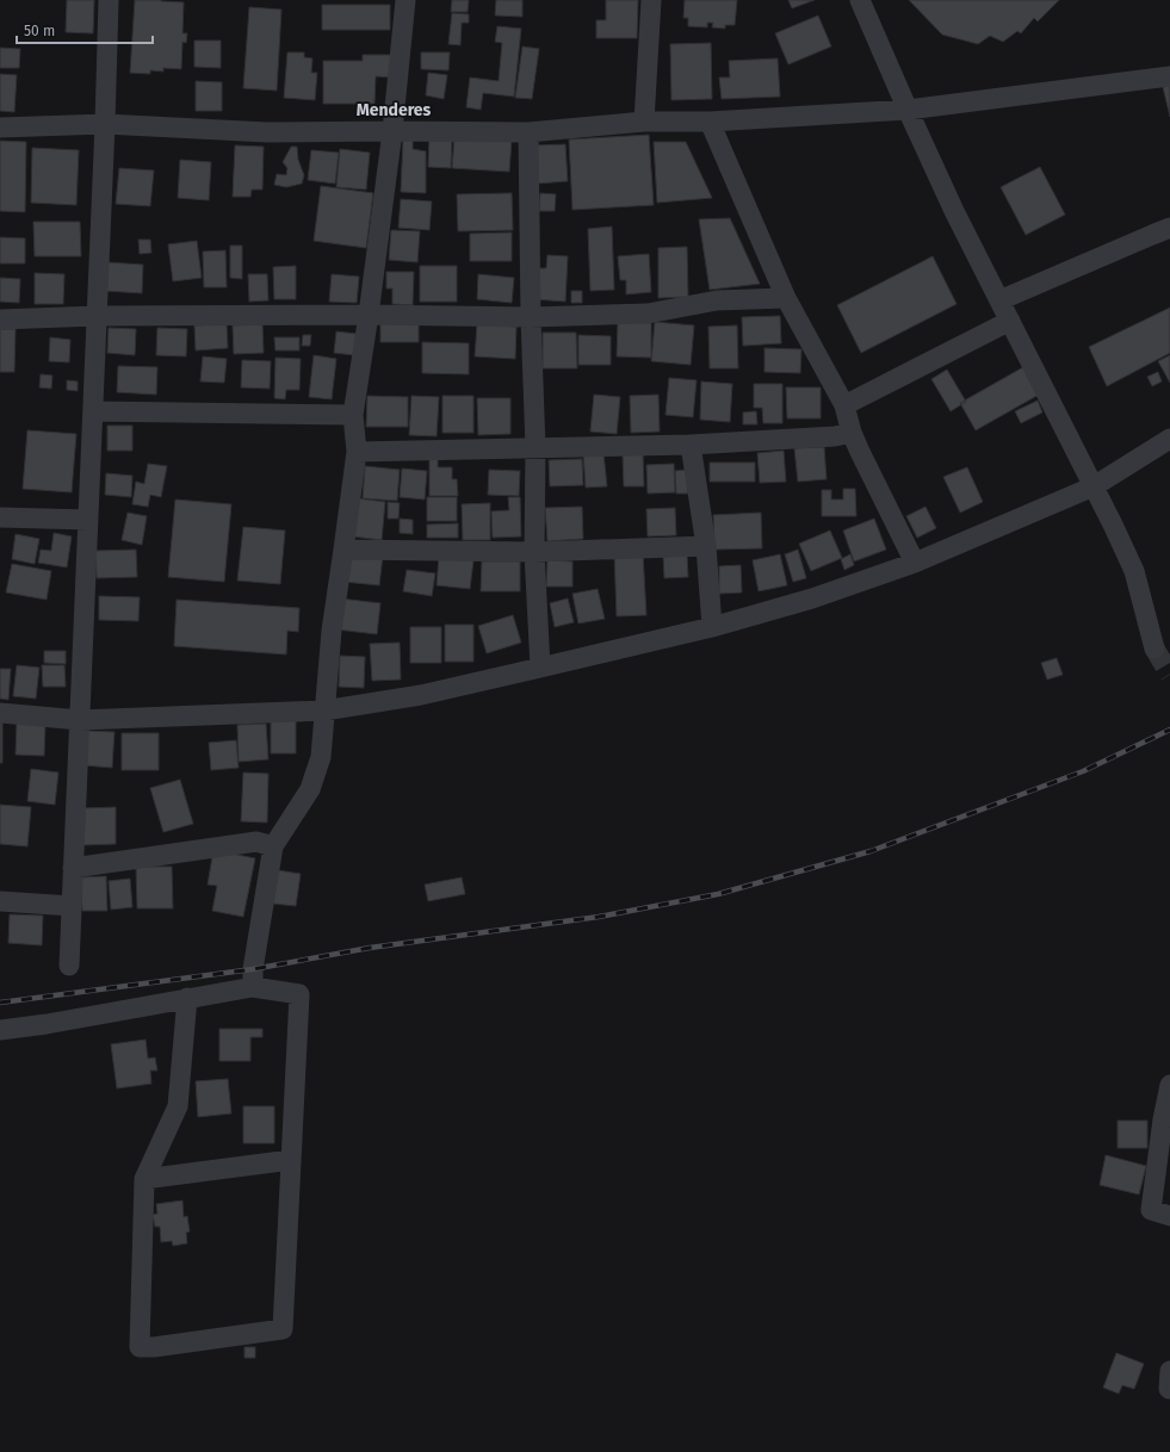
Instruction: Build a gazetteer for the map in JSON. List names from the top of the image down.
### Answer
{
  "districts": ["Menderes"],
  "scale_bar": "50 m"
}
